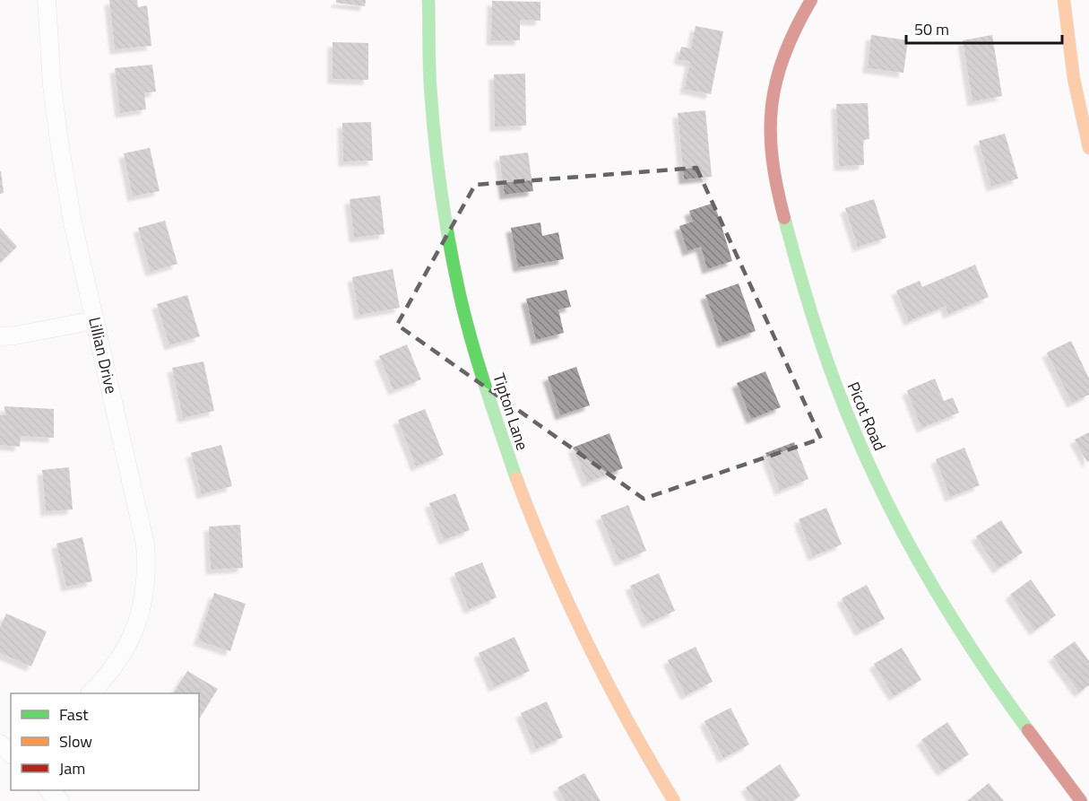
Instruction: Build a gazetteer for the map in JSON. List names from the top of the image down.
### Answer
{
  "streets": {
    "street": ["Lillian Drive", "Tipton Lane", "Picot Road"]
  },
  "legend": ["Fast", "Slow", "Jam"],
  "scale_bar": "50 m"
}
